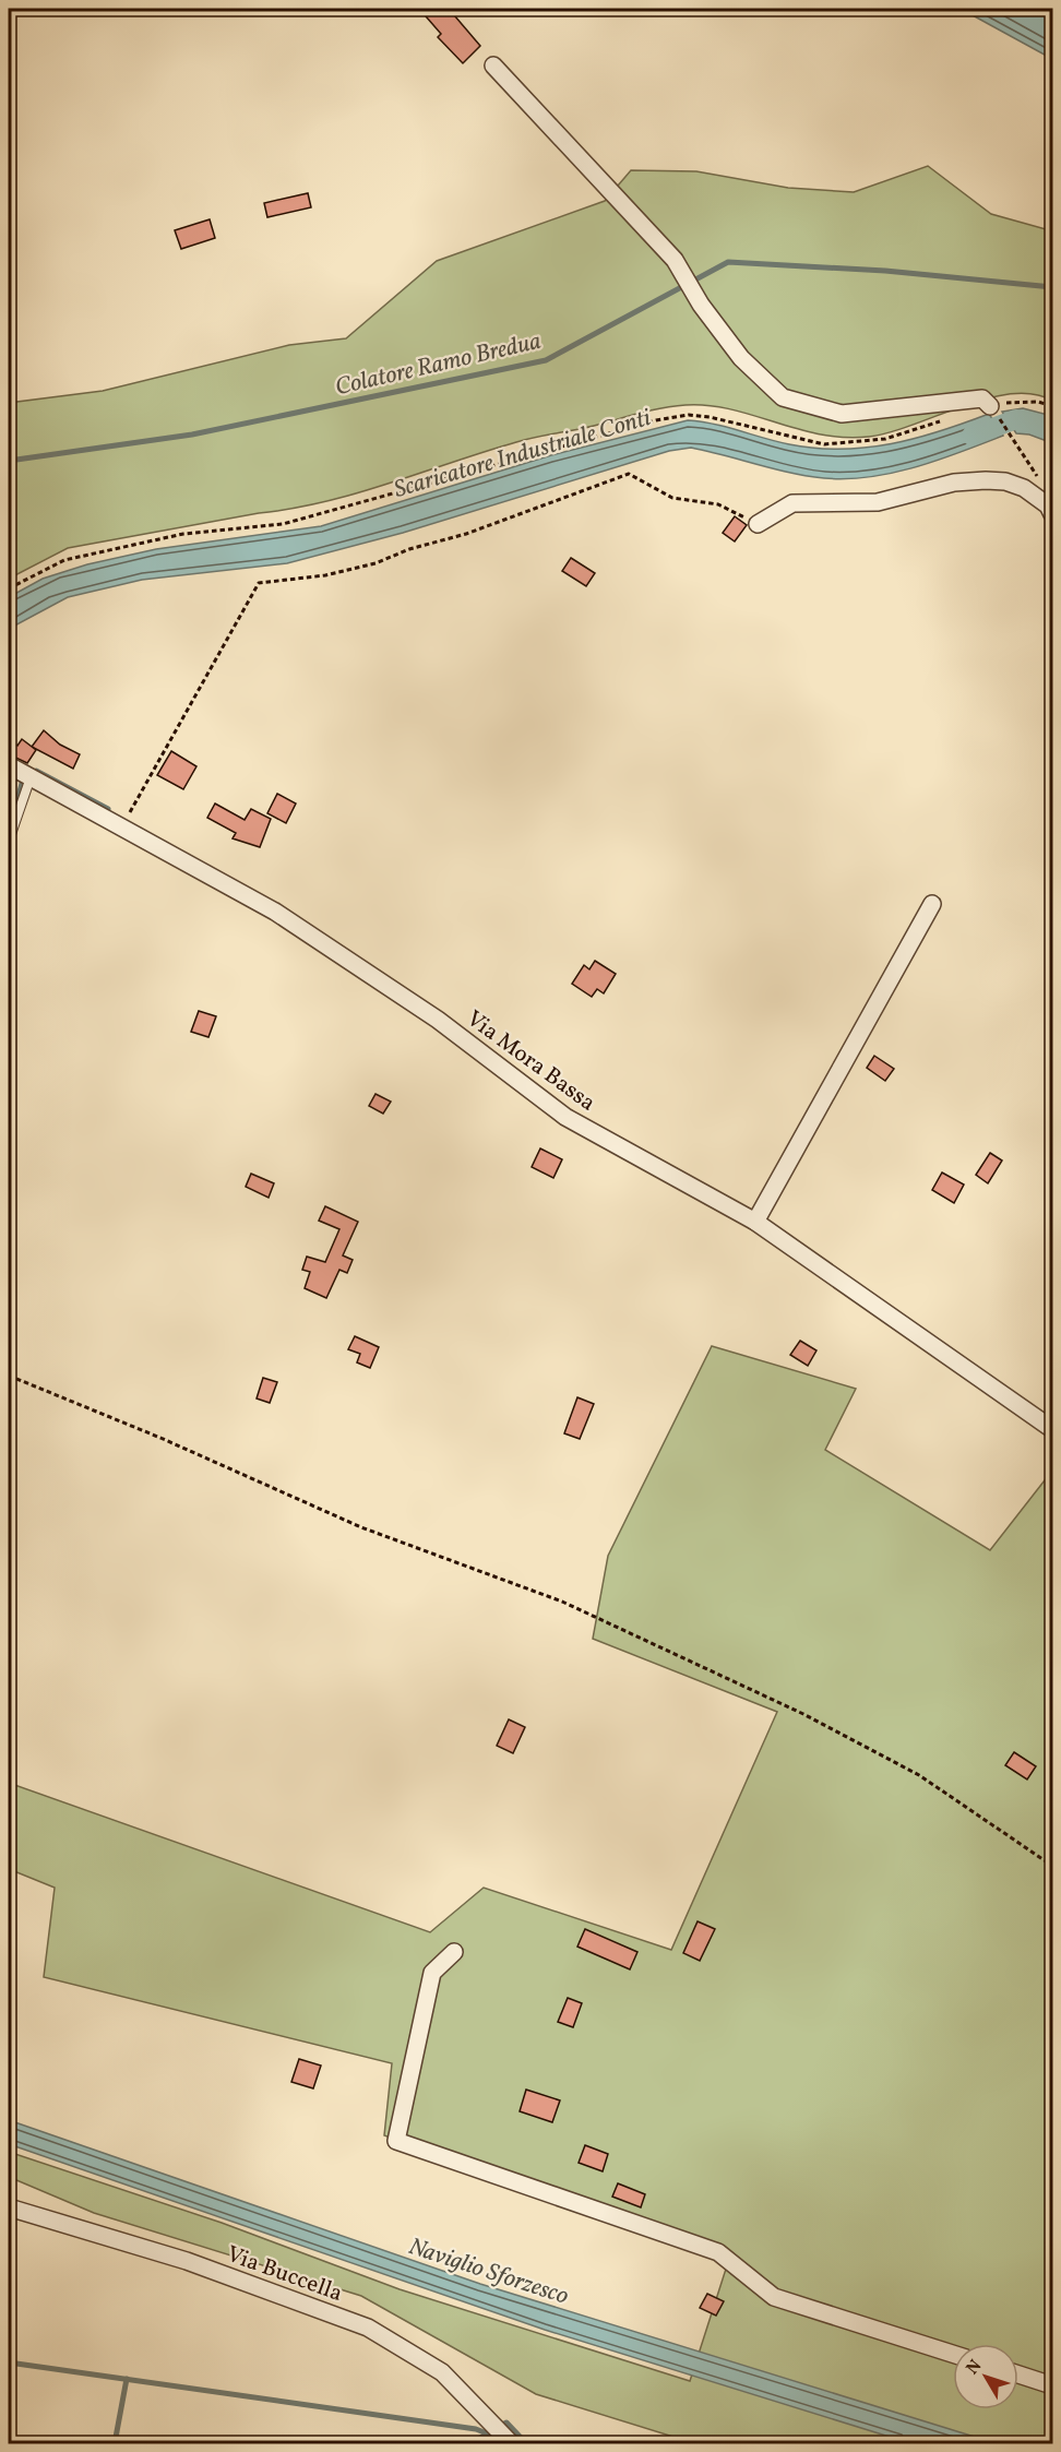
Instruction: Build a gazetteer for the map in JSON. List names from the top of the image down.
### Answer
{
  "streets": {
    "street": ["Via Mora Bassa", "Via Buccella"]
  },
  "water": ["Colatore Ramo Bredua", "Scaricatore Industriale Conti", "Naviglio Sforzesco"],
  "north": "top left"
}
